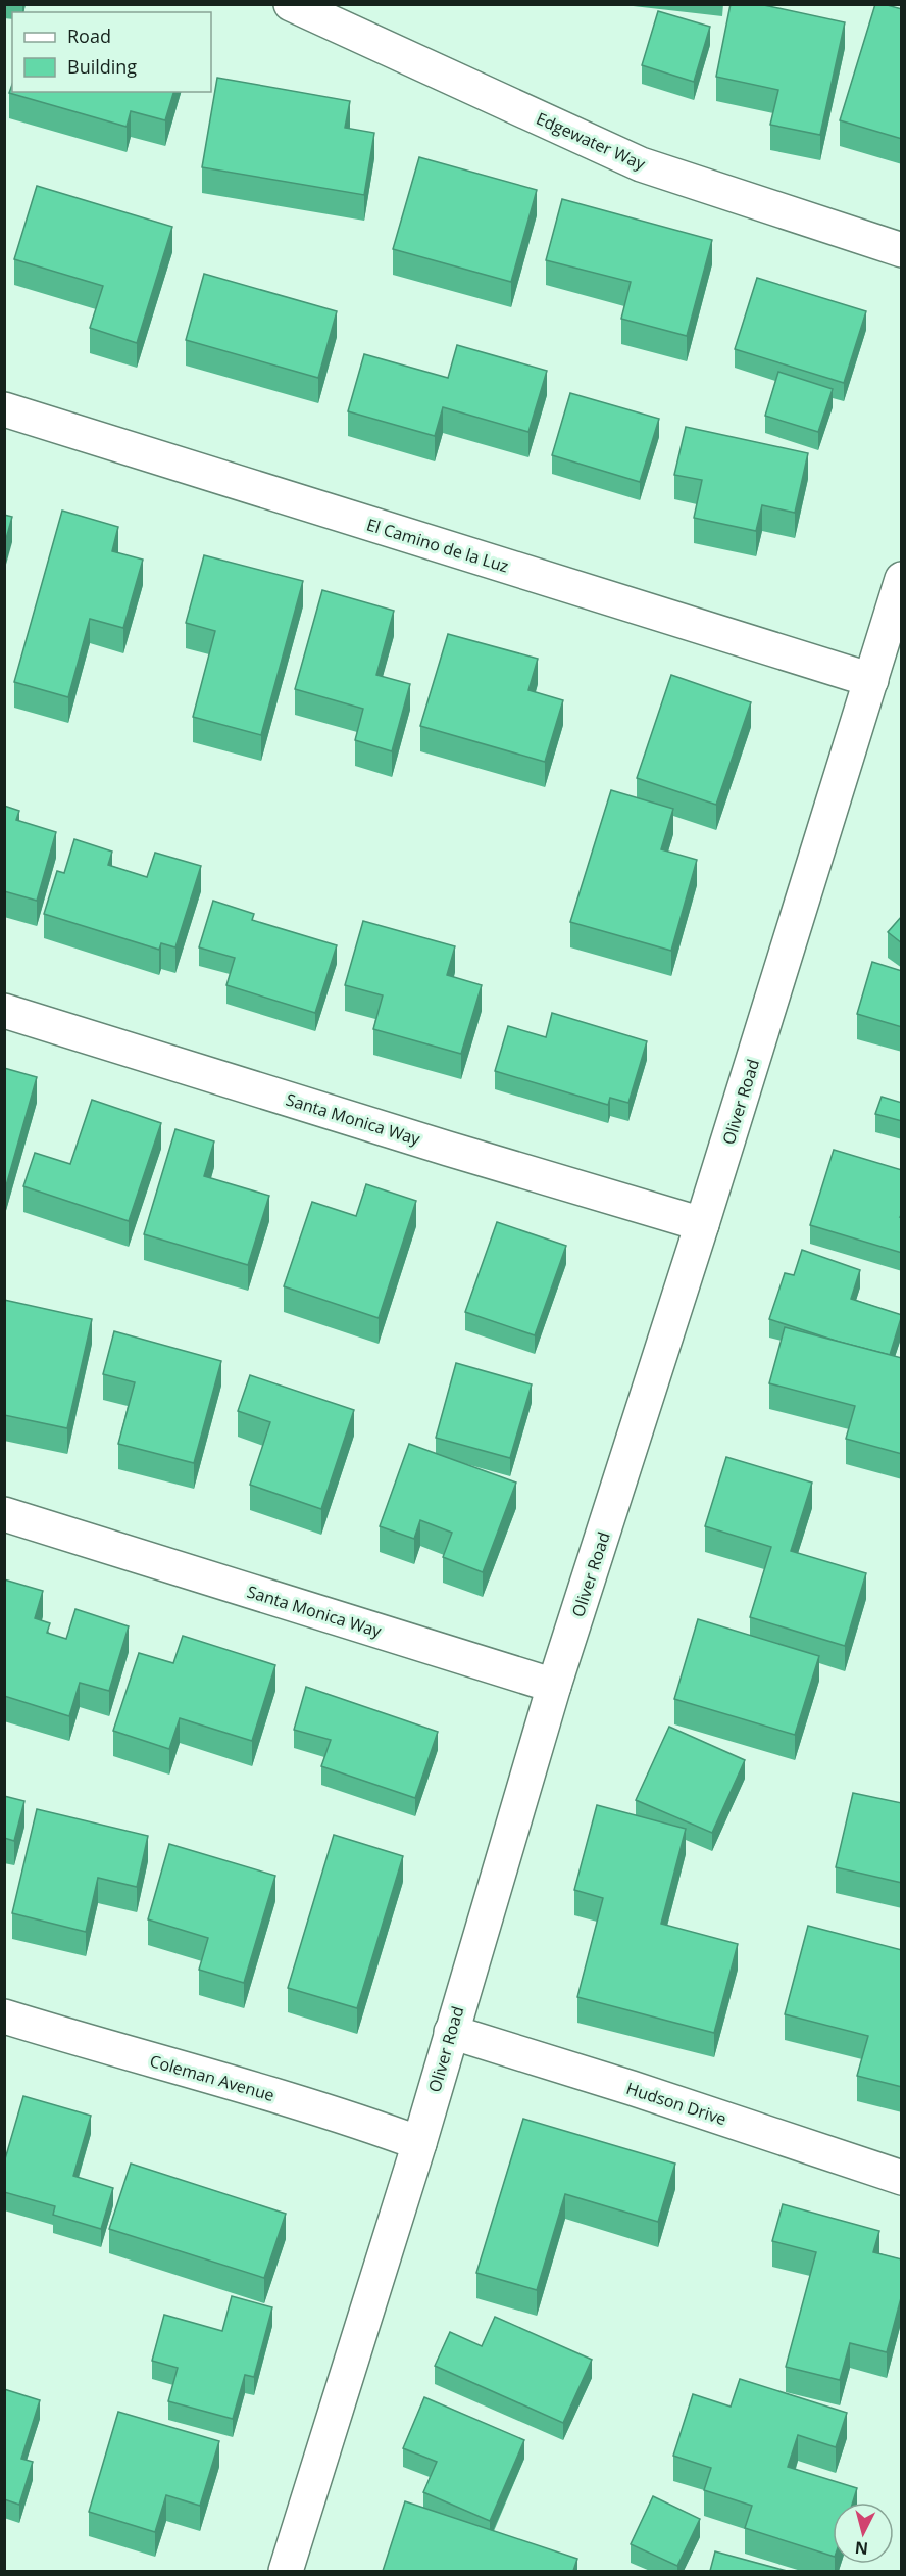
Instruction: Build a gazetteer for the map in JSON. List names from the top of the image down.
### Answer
{
  "streets": {
    "street": [
      "Edgewater Way",
      "El Camino de la Luz",
      "Oliver Road",
      "Santa Monica Way",
      "Coleman Avenue",
      "Hudson Drive"
    ]
  },
  "crossings": [
    ["El Camino de la Luz", "Oliver Road"],
    ["Oliver Road", "Santa Monica Way"],
    ["Oliver Road", "Coleman Avenue"],
    ["Oliver Road", "Hudson Drive"]
  ],
  "legend": ["Road", "Building"],
  "north": "bottom"
}
